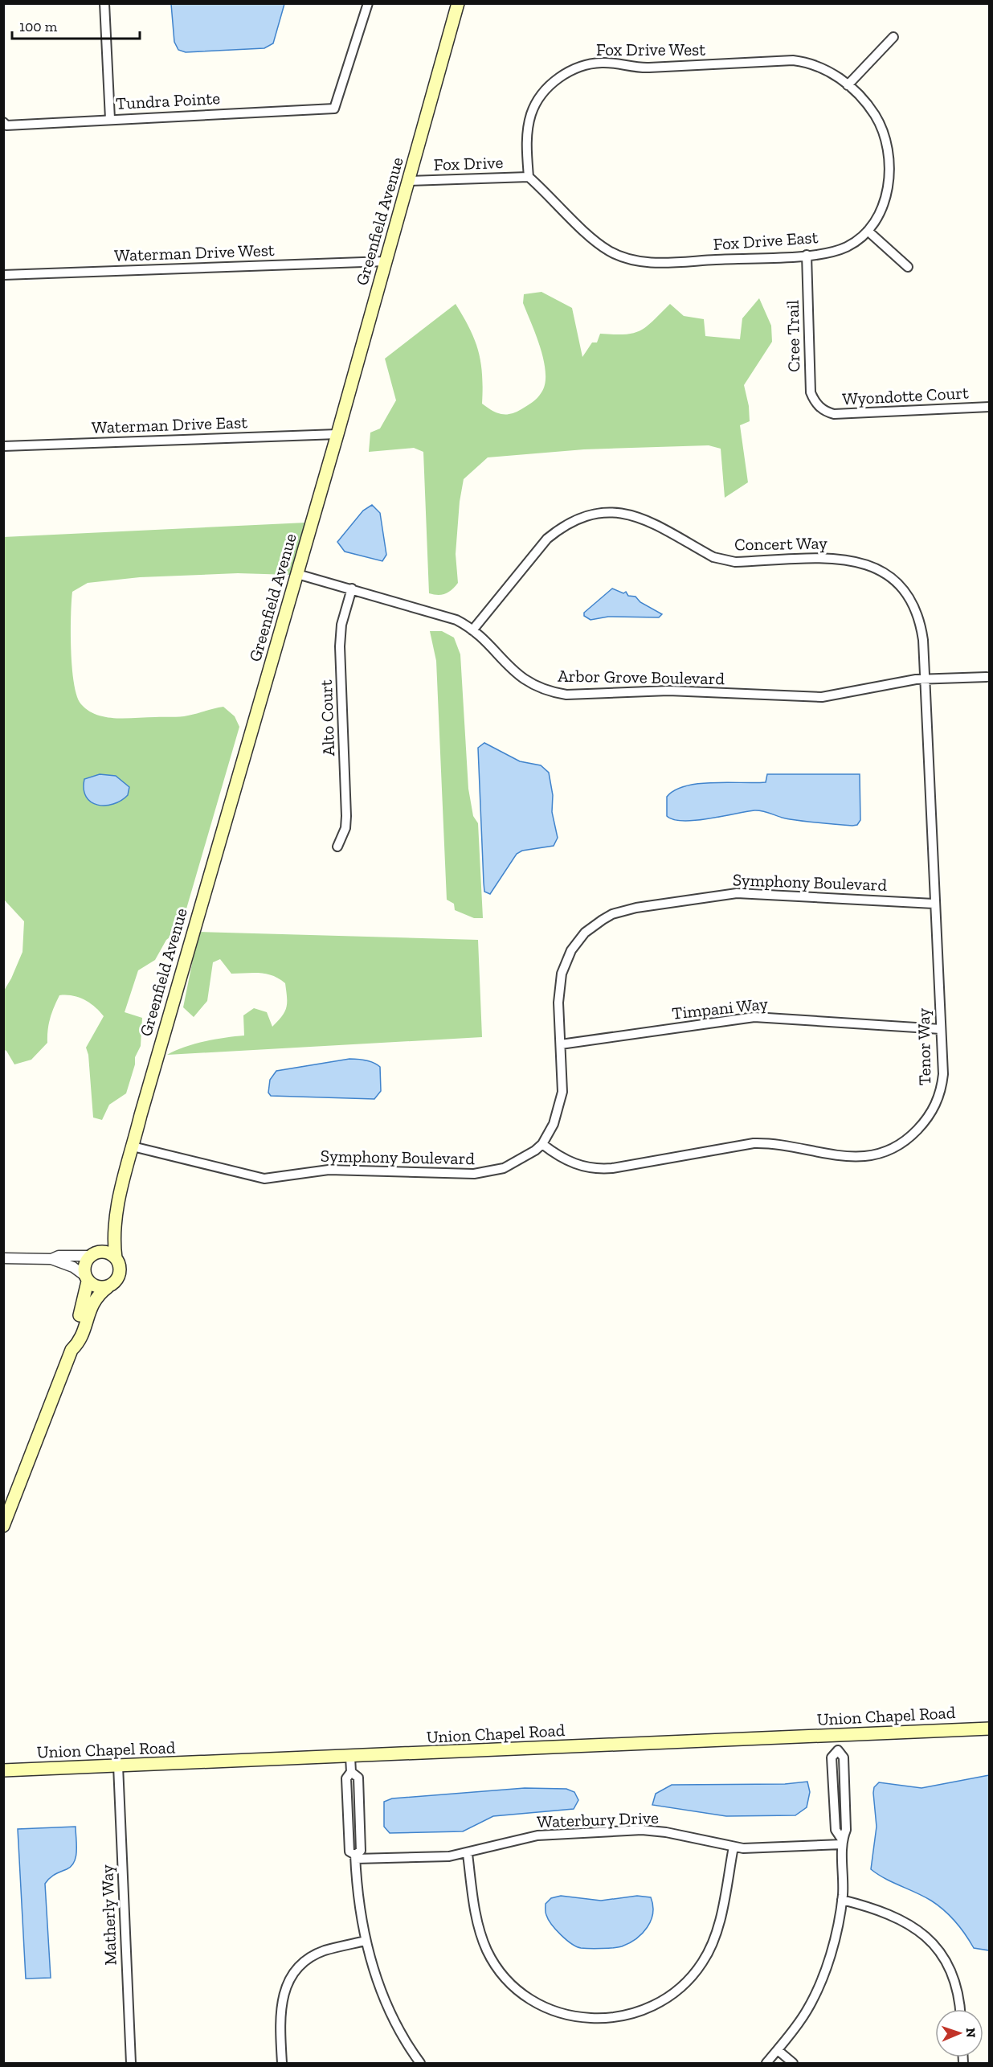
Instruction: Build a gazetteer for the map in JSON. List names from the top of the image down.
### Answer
{
  "streets": {
    "main road": ["Greenfield Avenue", "Union Chapel Road"],
    "street": [
      "Fox Drive West",
      "Tundra Pointe",
      "Fox Drive",
      "Fox Drive East",
      "Waterman Drive West",
      "Cree Trail",
      "Wyondotte Court",
      "Waterman Drive East",
      "Concert Way",
      "Arbor Grove Boulevard",
      "Alto Court",
      "Symphony Boulevard",
      "Timpani Way",
      "Tenor Way",
      "Waterbury Drive",
      "Matherly Way"
    ]
  },
  "crossings": [
    ["Fox Drive West", "Fox Drive"],
    ["Fox Drive West", "Fox Drive East"],
    ["Fox Drive", "Greenfield Avenue"],
    ["Fox Drive", "Fox Drive East"],
    ["Greenfield Avenue", "Waterman Drive West"],
    ["Greenfield Avenue", "Waterman Drive East"],
    ["Greenfield Avenue", "Arbor Grove Boulevard"],
    ["Greenfield Avenue", "Symphony Boulevard"],
    ["Fox Drive East", "Cree Trail"],
    ["Cree Trail", "Wyondotte Court"],
    ["Concert Way", "Arbor Grove Boulevard"],
    ["Concert Way", "Tenor Way"],
    ["Arbor Grove Boulevard", "Alto Court"],
    ["Arbor Grove Boulevard", "Tenor Way"],
    ["Symphony Boulevard", "Timpani Way"],
    ["Symphony Boulevard", "Tenor Way"],
    ["Timpani Way", "Tenor Way"],
    ["Union Chapel Road", "Matherly Way"]
  ],
  "scale_bar": "100 m",
  "north": "right"
}
